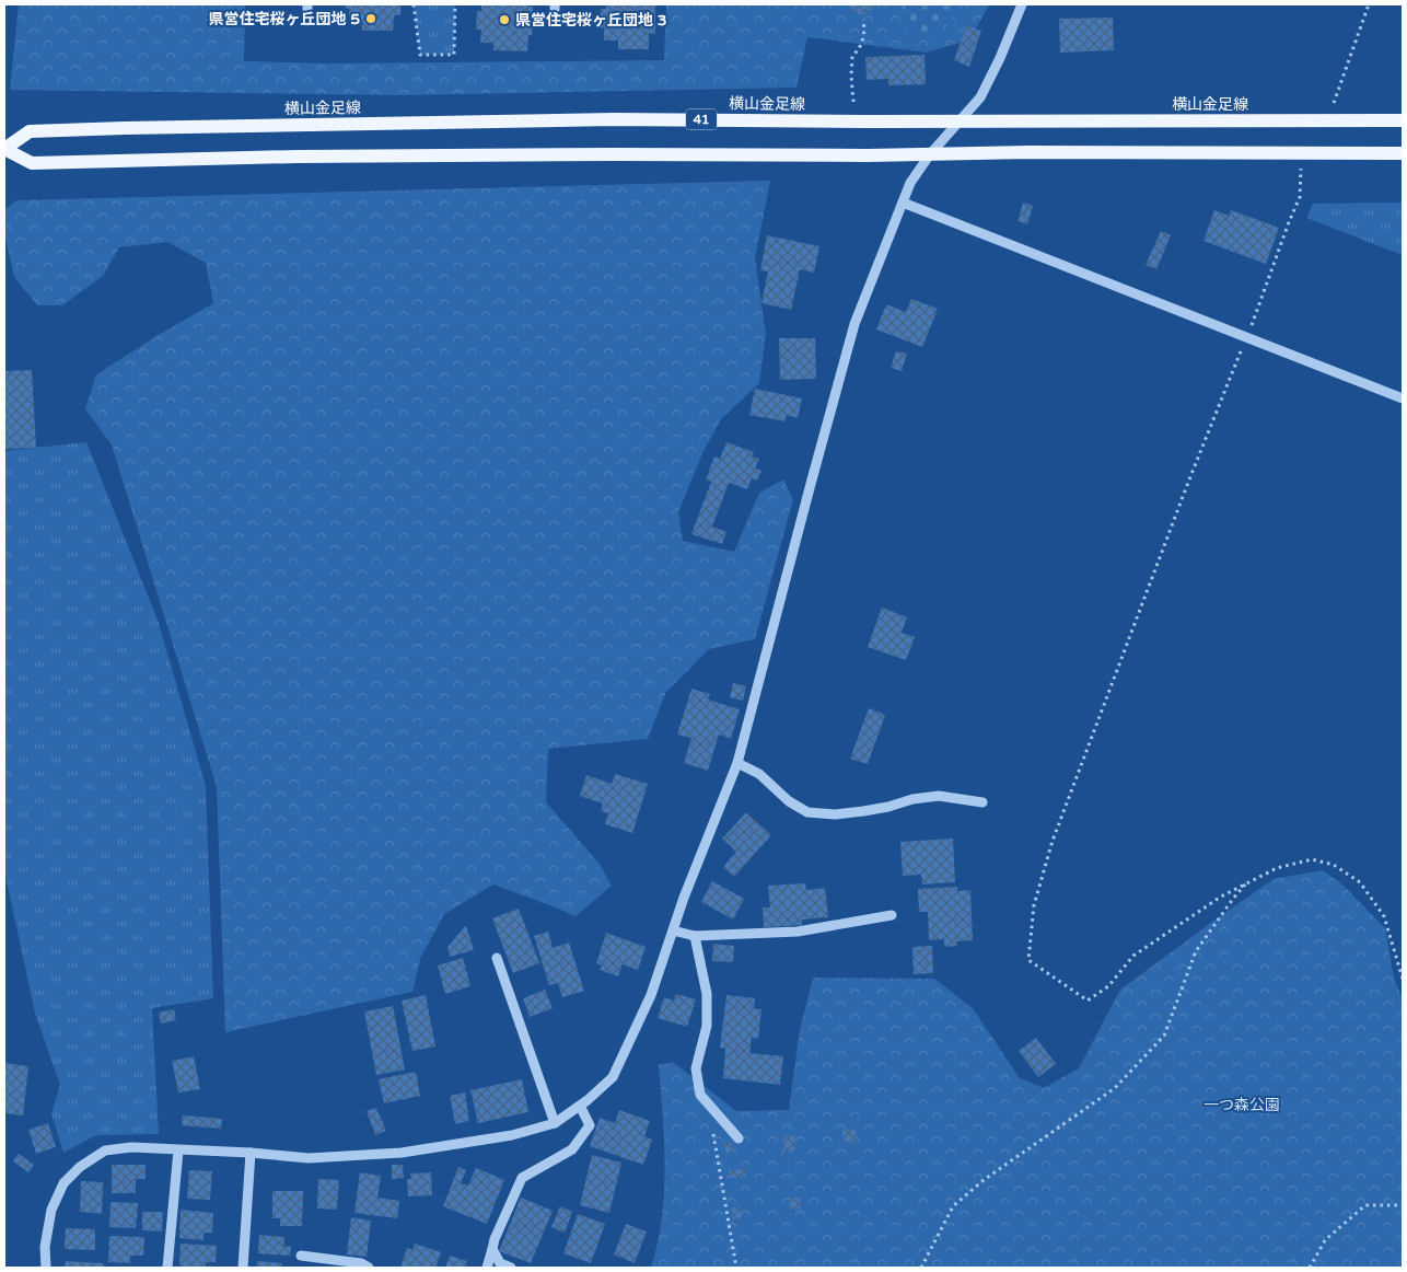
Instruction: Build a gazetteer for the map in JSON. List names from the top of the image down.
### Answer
{
  "streets": {
    "main road": ["横山金足線", "41"]
  },
  "parks": ["一つ森公園"],
  "places": ["県営住宅桜ヶ丘団地 5", "県営住宅桜ヶ丘団地 3"]
}
